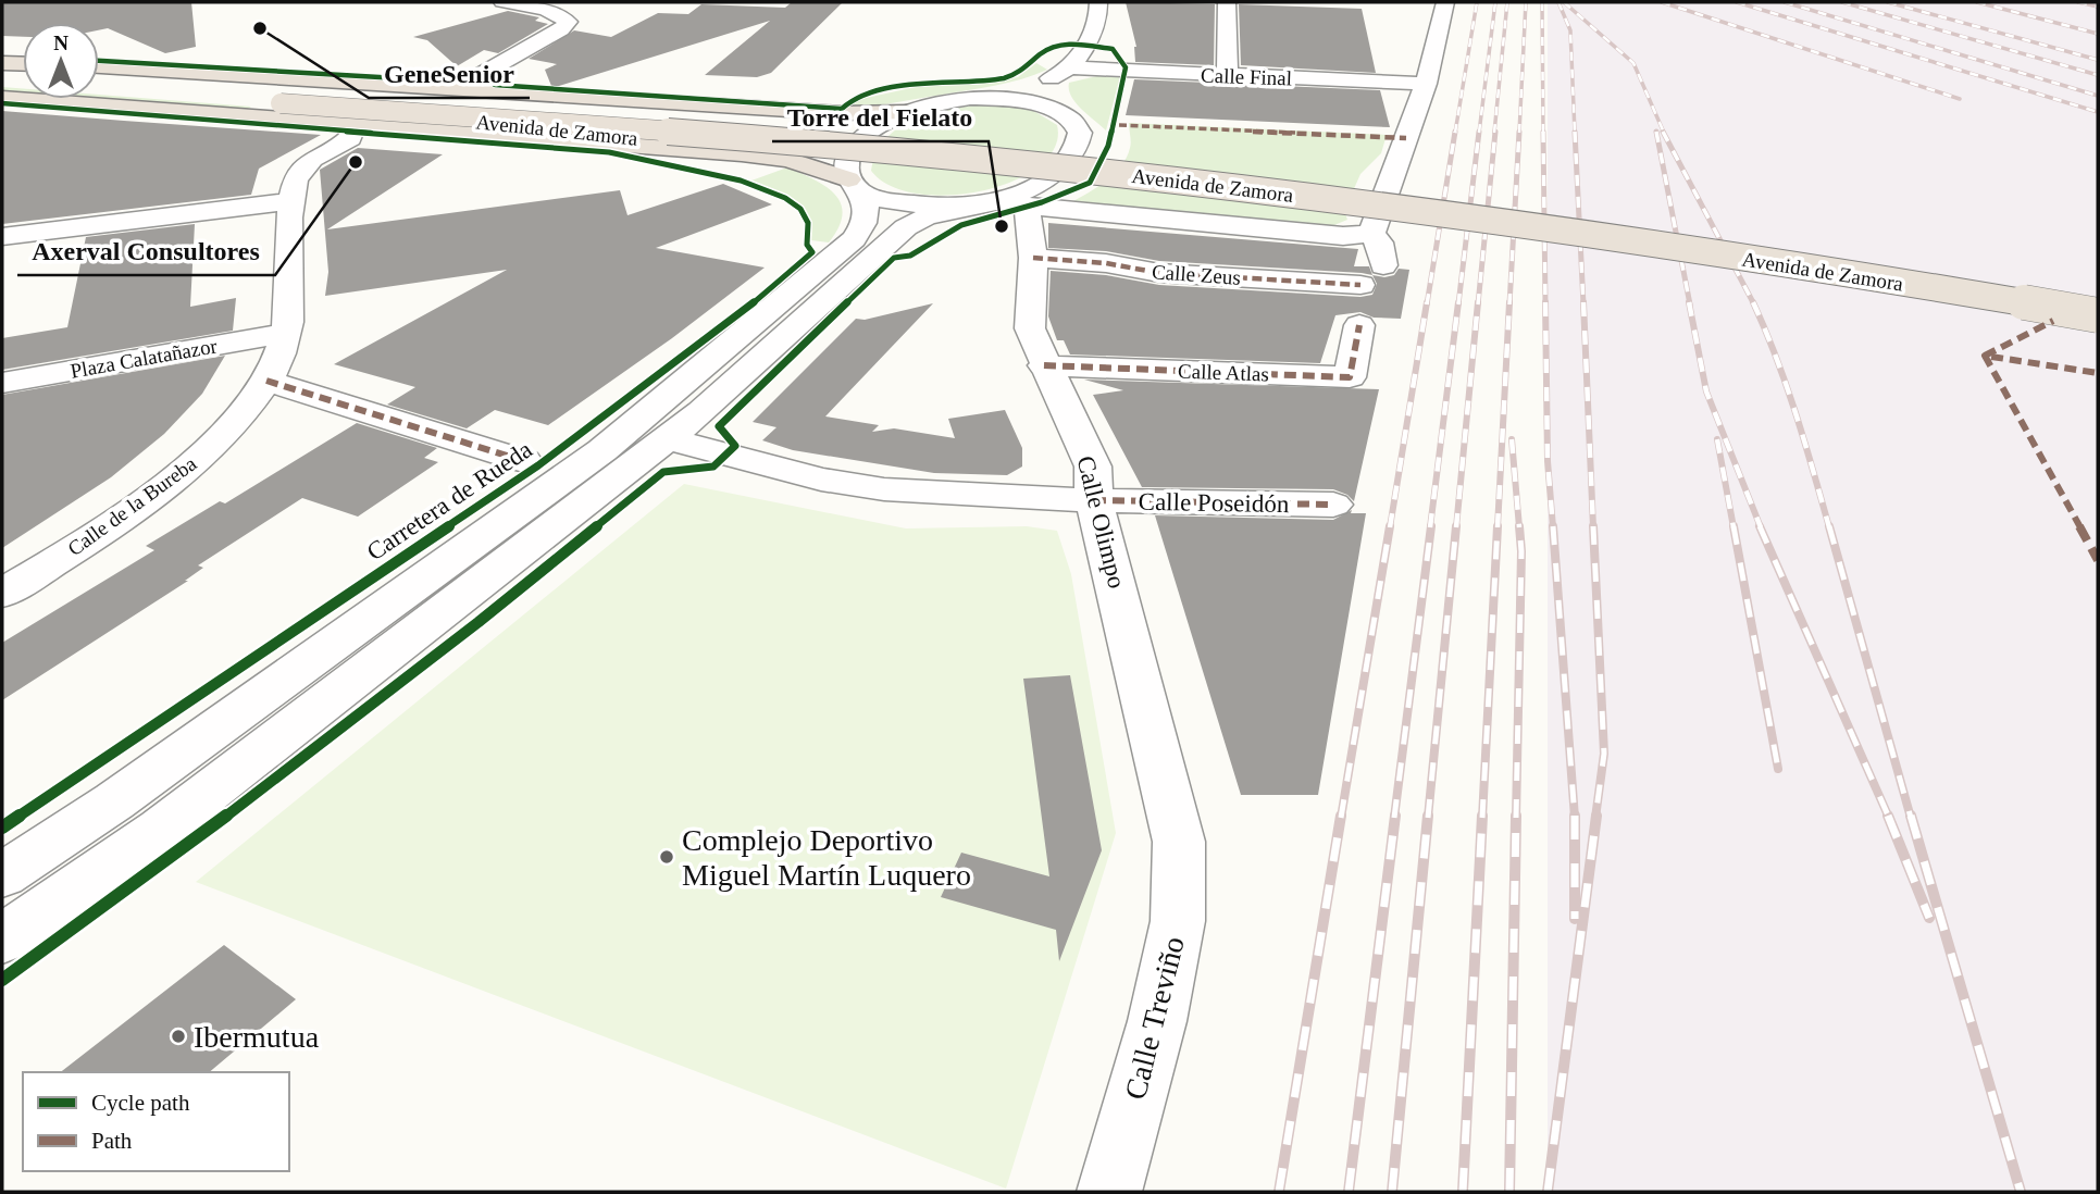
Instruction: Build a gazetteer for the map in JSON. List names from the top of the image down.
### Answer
{
  "streets": {
    "highway": ["Avenida de Zamora"],
    "street": [
      "Calle Final",
      "Calle Zeus",
      "Plaza Calatañazor",
      "Calle Atlas",
      "Carretera de Rueda",
      "Calle Poseidón",
      "Calle de la Bureba",
      "Calle Olimpo",
      "Calle Treviño"
    ]
  },
  "crossings": [
    ["Avenida de Zamora", "Carretera de Rueda"],
    ["Avenida de Zamora", "Calle Olimpo"],
    ["Calle Zeus", "Calle Olimpo"],
    ["Plaza Calatañazor", "Calle de la Bureba"],
    ["Calle Atlas", "Calle Olimpo"],
    ["Calle Poseidón", "Calle Olimpo"],
    ["Calle Olimpo", "Calle Treviño"]
  ],
  "places": [
    "GeneSenior",
    "Axerval Consultores",
    "Torre del Fielato",
    "Complejo Deportivo Miguel Martín Luquero",
    "Ibermutua"
  ],
  "legend": ["Cycle path", "Path"],
  "north": "top"
}
